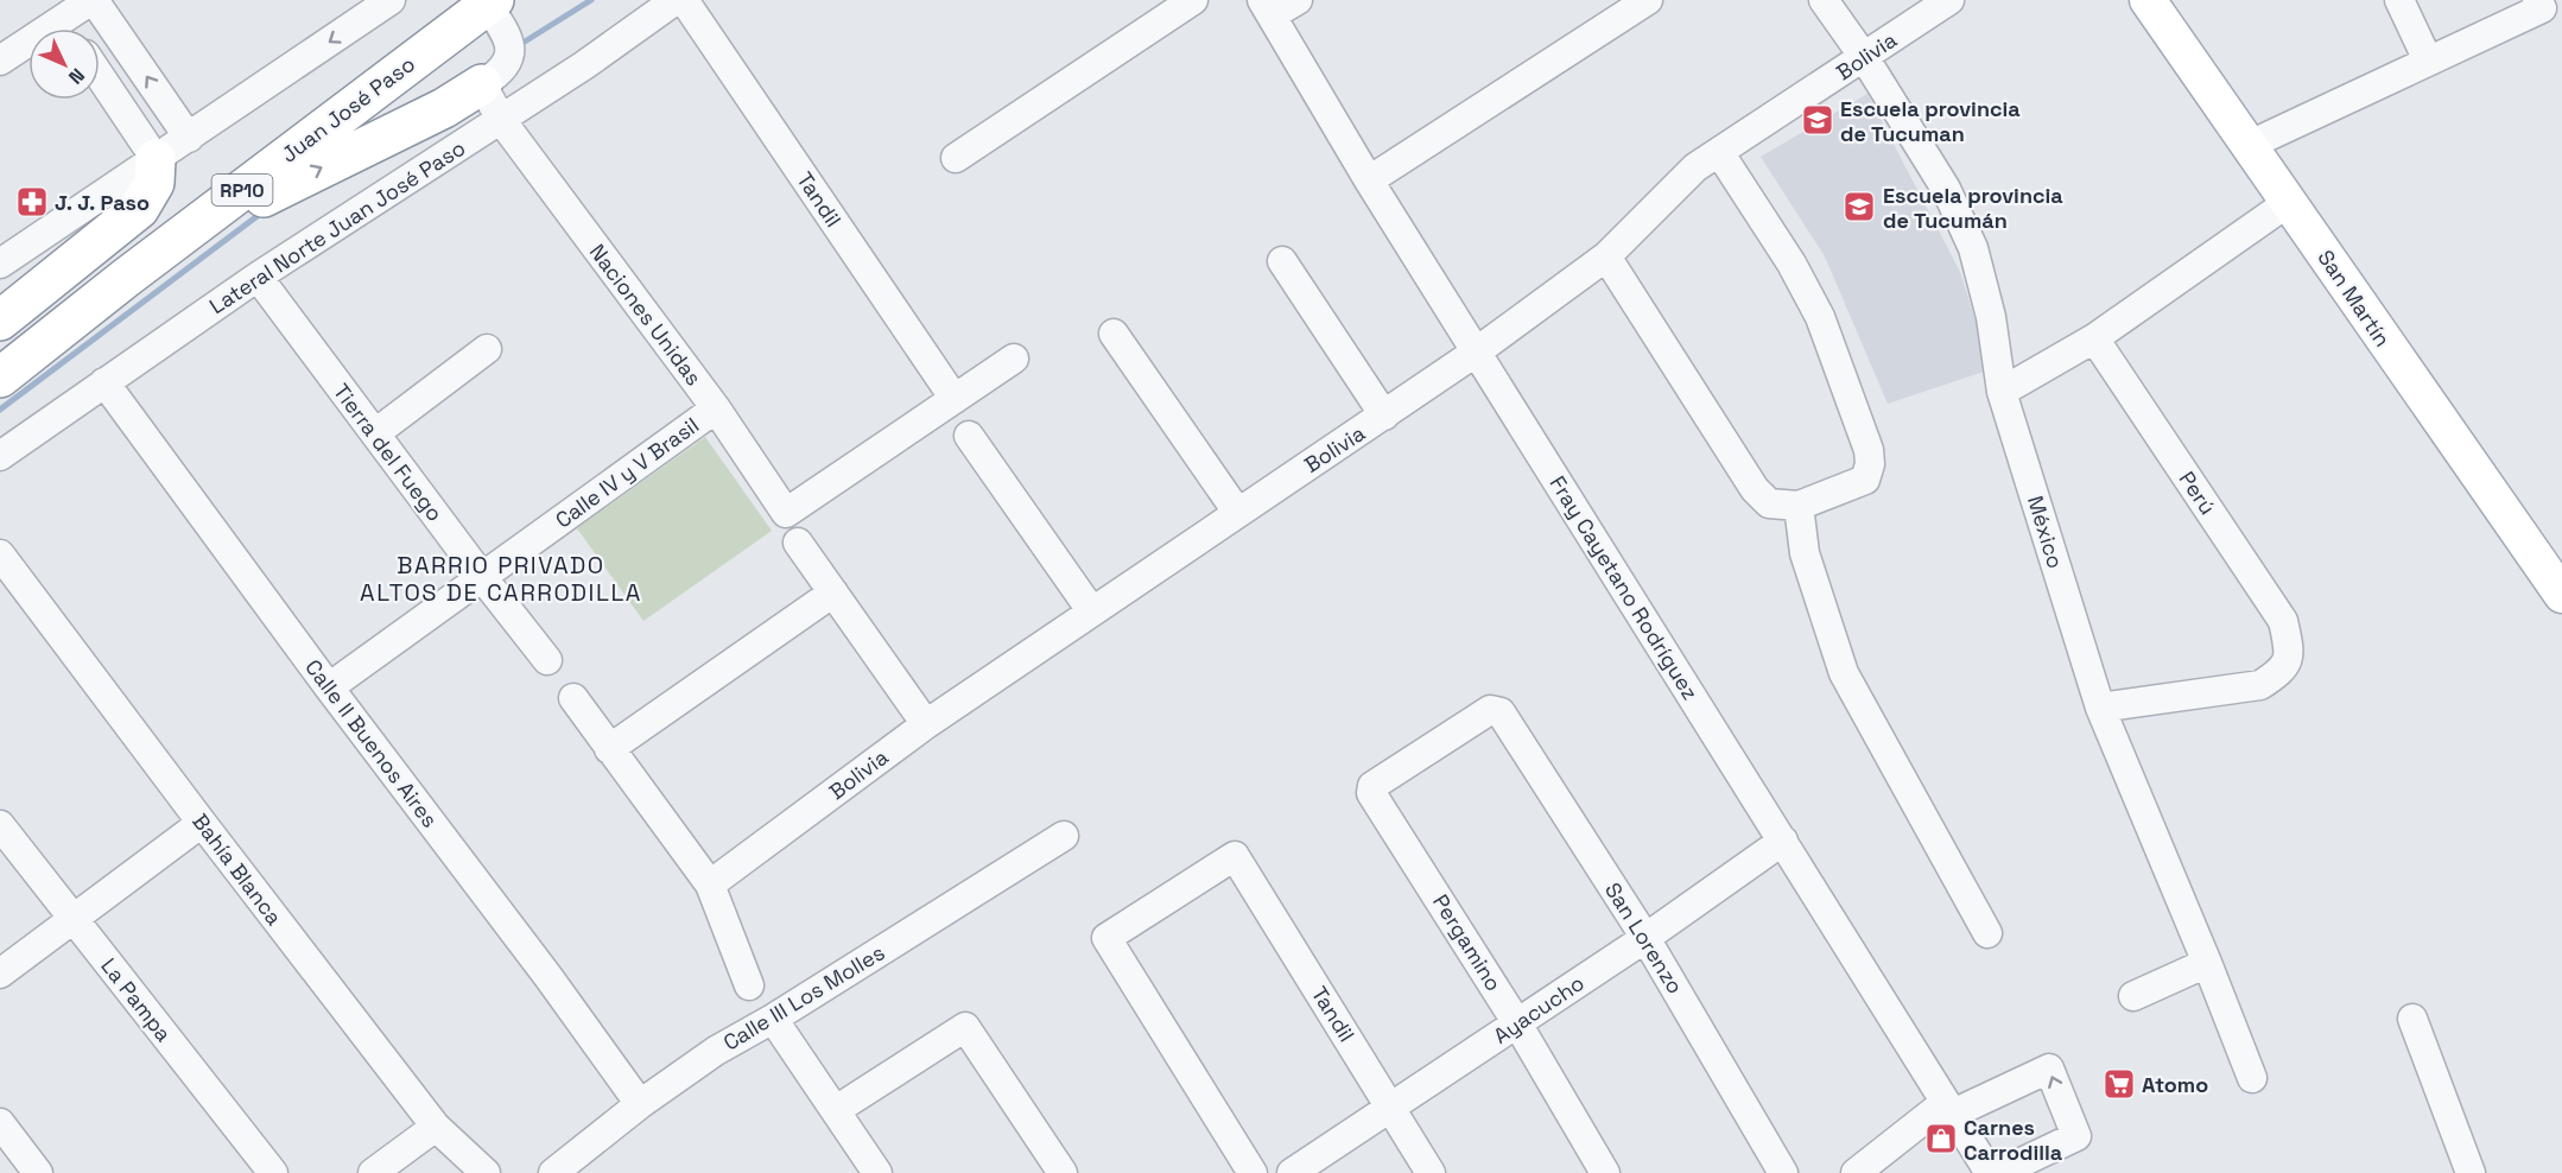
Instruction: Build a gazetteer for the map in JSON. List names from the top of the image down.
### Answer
{
  "streets": {
    "highway": ["Juan José Paso", "RP10"],
    "main road": ["San Martín"],
    "street": [
      "Bolivia",
      "Tandil",
      "Lateral Norte Juan José Paso",
      "Naciones Unidas",
      "Tierra del Fuego",
      "Calle IV y V Brasil",
      "Perú",
      "México",
      "Fray Cayetano Rodríguez",
      "Calle II Buenos Aires",
      "Bahía Blanca",
      "San Lorenzo",
      "Pergamino",
      "Calle III Los Molles",
      "La Pampa",
      "Ayacucho"
    ]
  },
  "crossings": [
    ["Bolivia", "México"],
    ["Bolivia", "Fray Cayetano Rodríguez"],
    ["Tandil", "Naciones Unidas"],
    ["Tandil", "Ayacucho"],
    ["Lateral Norte Juan José Paso", "Naciones Unidas"],
    ["Lateral Norte Juan José Paso", "Tierra del Fuego"],
    ["Lateral Norte Juan José Paso", "Calle II Buenos Aires"],
    ["Naciones Unidas", "Calle IV y V Brasil"],
    ["Tierra del Fuego", "Calle IV y V Brasil"],
    ["Calle IV y V Brasil", "Calle II Buenos Aires"],
    ["Perú", "México"],
    ["Fray Cayetano Rodríguez", "Ayacucho"],
    ["Calle II Buenos Aires", "Calle III Los Molles"],
    ["San Lorenzo", "Pergamino"],
    ["San Lorenzo", "Ayacucho"],
    ["Pergamino", "Ayacucho"]
  ],
  "districts": ["BARRIO PRIVADO ALTOS DE CARRODILLA"],
  "places": {
    "school or university": ["Escuela provincia de Tucuman", "Escuela provincia de Tucumán"],
    "pharmacy": ["J. J. Paso"],
    "supermarket": ["Atomo"],
    "shop": ["Carnes Carrodilla"]
  },
  "north": "bottom right"
}
